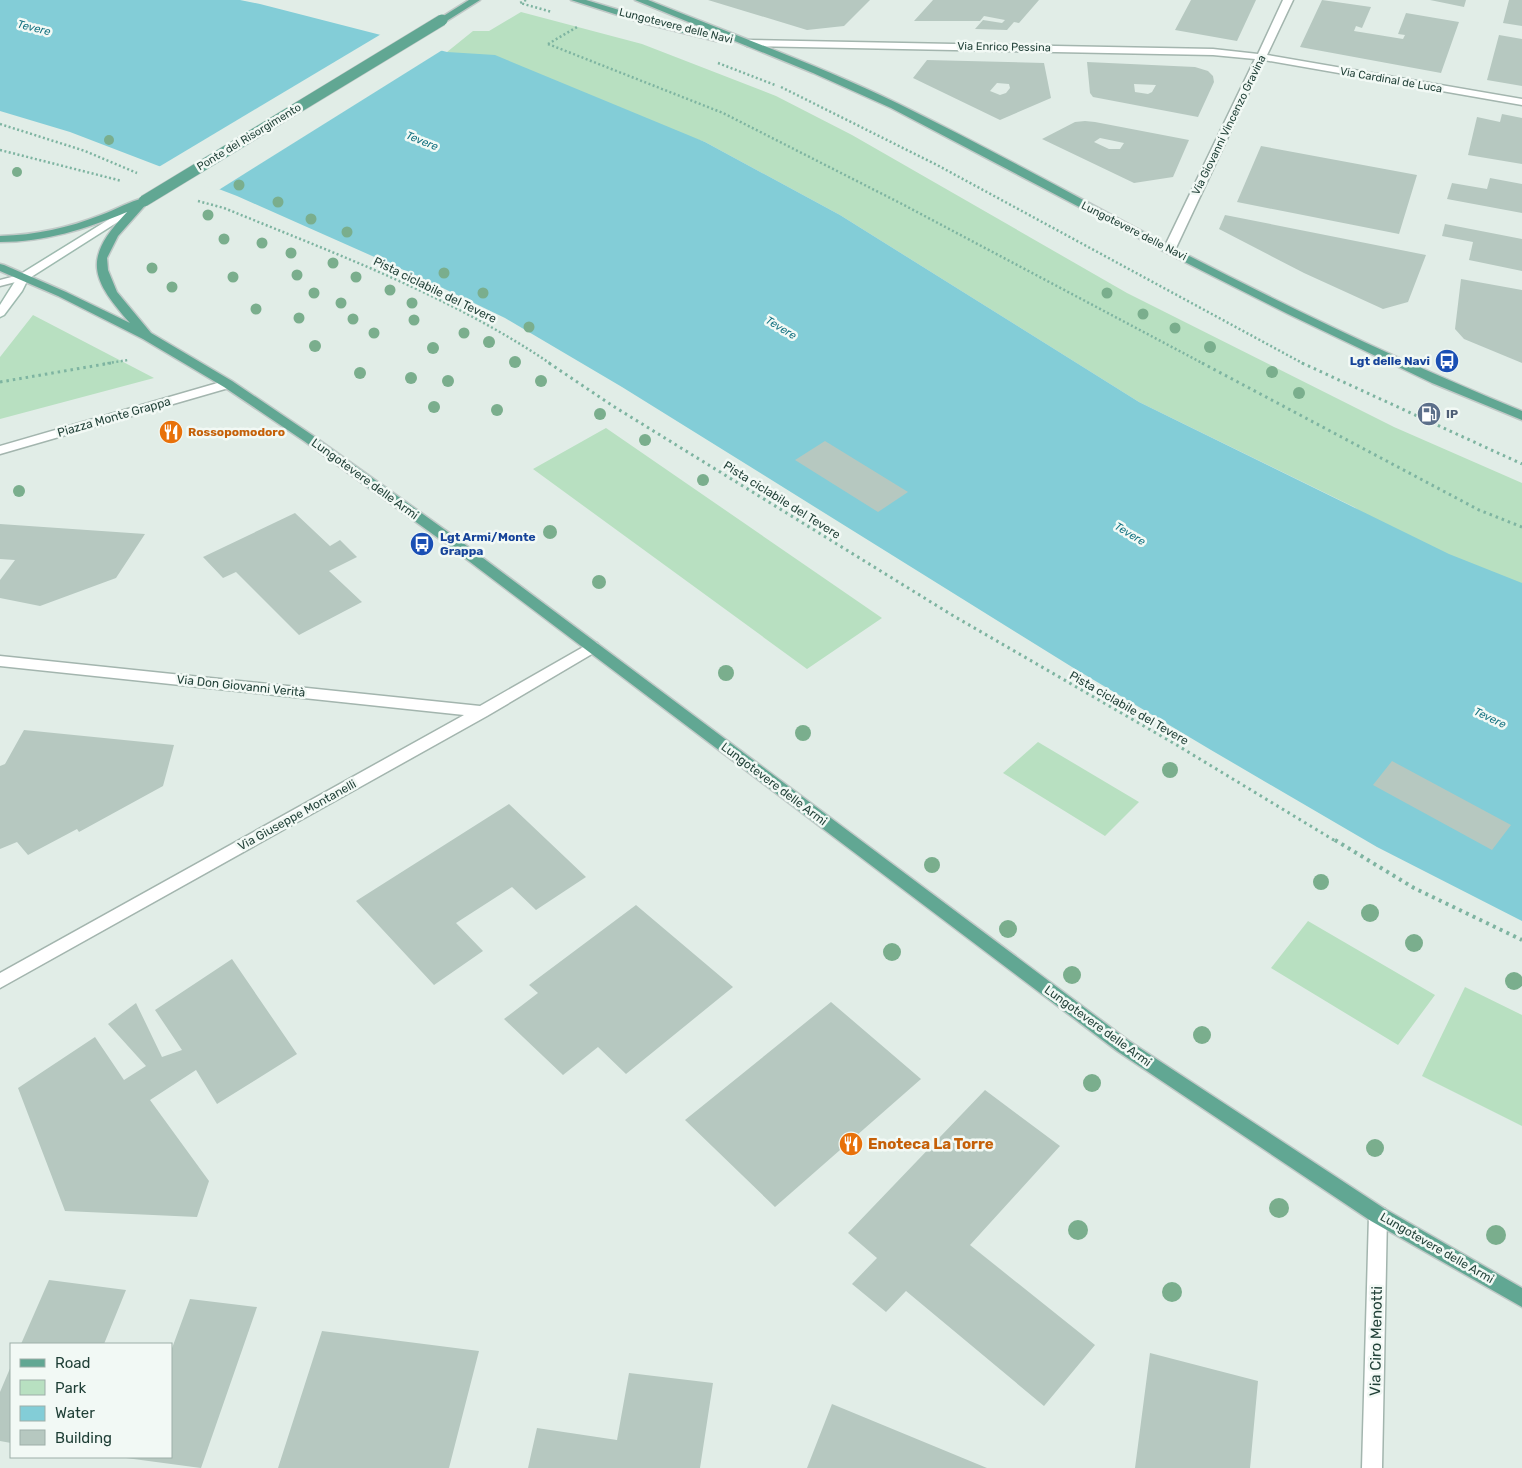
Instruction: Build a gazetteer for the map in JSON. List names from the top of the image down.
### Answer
{
  "streets": {
    "main road": ["Lungotevere delle Navi", "Ponte del Risorgimento", "Lungotevere delle Armi"],
    "street": [
      "Via Enrico Pessina",
      "Via Cardinal de Luca",
      "Via Giovanni Vincenzo Gravina",
      "Piazza Monte Grappa",
      "Via Don Giovanni Verità",
      "Via Giuseppe Montanelli",
      "Via Ciro Menotti"
    ],
    "path": ["Pista ciclabile del Tevere"]
  },
  "crossings": [
    ["Lungotevere delle Navi", "Via Enrico Pessina"],
    ["Lungotevere delle Navi", "Via Giovanni Vincenzo Gravina"],
    ["Via Enrico Pessina", "Via Cardinal de Luca"],
    ["Via Enrico Pessina", "Via Giovanni Vincenzo Gravina"],
    ["Via Cardinal de Luca", "Via Giovanni Vincenzo Gravina"],
    ["Ponte del Risorgimento", "Lungotevere delle Armi"],
    ["Piazza Monte Grappa", "Lungotevere delle Armi"],
    ["Lungotevere delle Armi", "Via Giuseppe Montanelli"],
    ["Lungotevere delle Armi", "Via Ciro Menotti"],
    ["Via Don Giovanni Verità", "Via Giuseppe Montanelli"]
  ],
  "water": ["Tevere"],
  "places": {
    "bus stop": ["Lgt delle Navi", "Lgt Armi/Monte Grappa"],
    "fuel station": ["IP"],
    "restaurant": ["Rossopomodoro", "Enoteca La Torre"]
  },
  "legend": [
    "Road",
    "Park",
    "Water",
    "Building"
  ]
}
